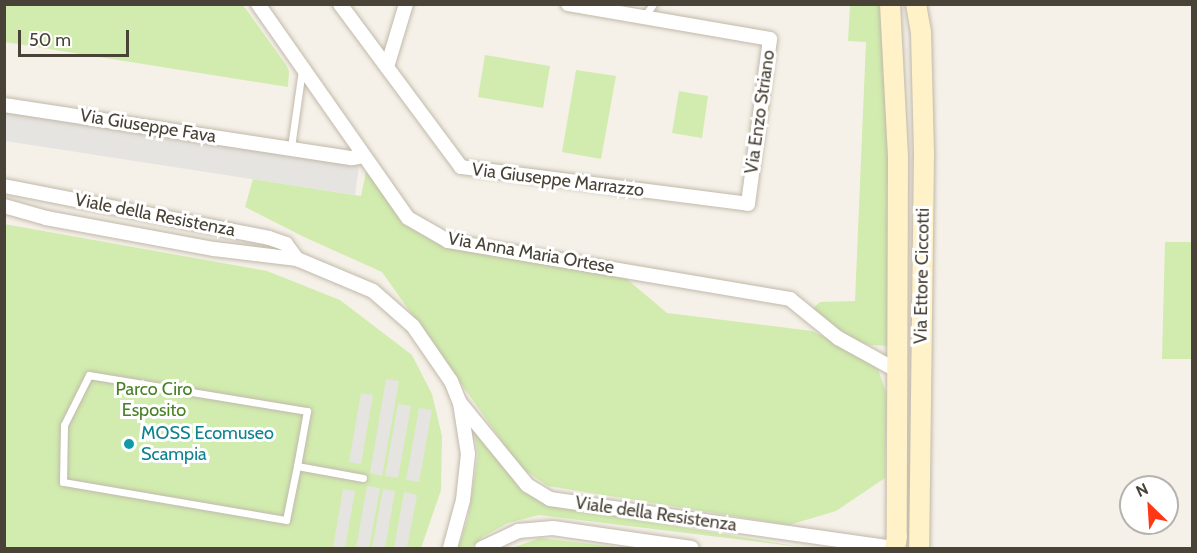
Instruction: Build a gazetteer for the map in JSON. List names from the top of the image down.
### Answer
{
  "streets": {
    "street": [
      "Via Enzo Striano",
      "Via Giuseppe Fava",
      "Via Giuseppe Marrazzo",
      "Viale della Resistenza",
      "Via Anna Maria Ortese",
      "Via Ettore Ciccotti"
    ]
  },
  "crossings": [
    ["Via Enzo Striano", "Via Giuseppe Marrazzo"],
    ["Via Giuseppe Fava", "Via Anna Maria Ortese"],
    ["Viale della Resistenza", "Via Ettore Ciccotti"],
    ["Via Anna Maria Ortese", "Via Ettore Ciccotti"]
  ],
  "parks": ["Parco Ciro Esposito"],
  "places": ["MOSS Ecomuseo Scampia"],
  "scale_bar": "50 m",
  "north": "top left"
}
